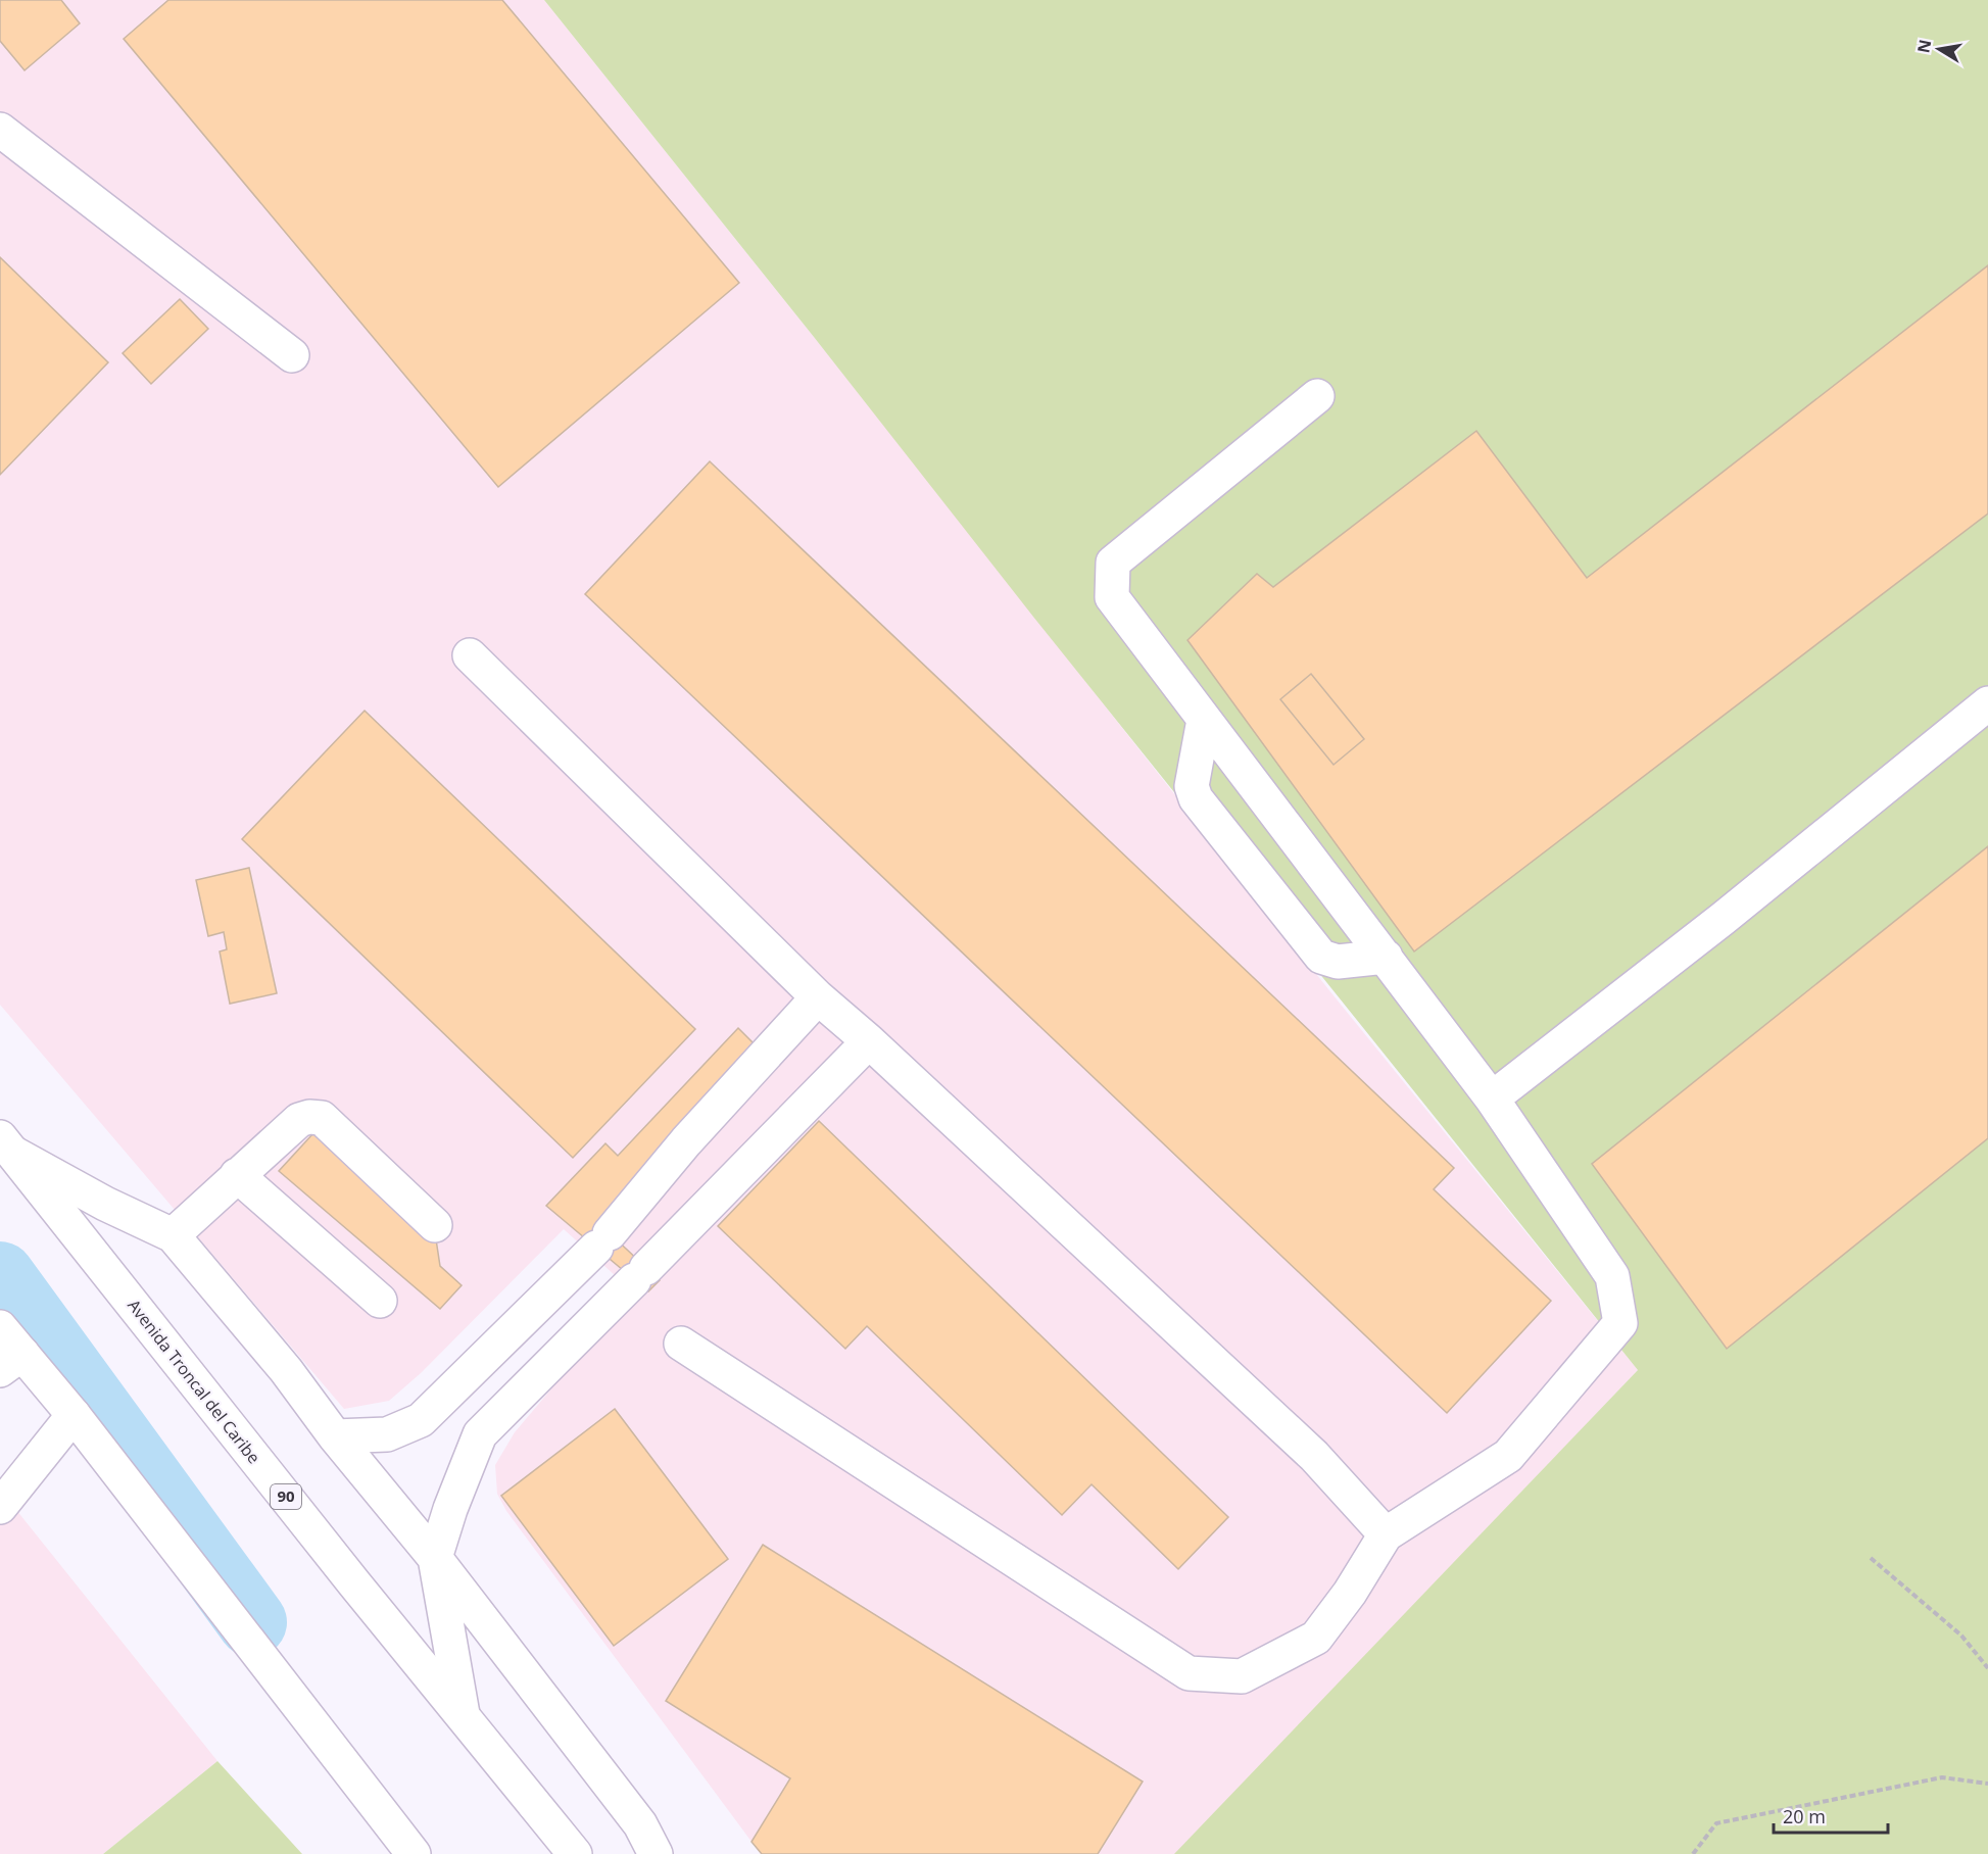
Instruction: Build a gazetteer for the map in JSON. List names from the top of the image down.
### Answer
{
  "streets": {
    "main road": ["Avenida Troncal del Caribe", "90"]
  },
  "scale_bar": "20 m",
  "north": "left"
}
